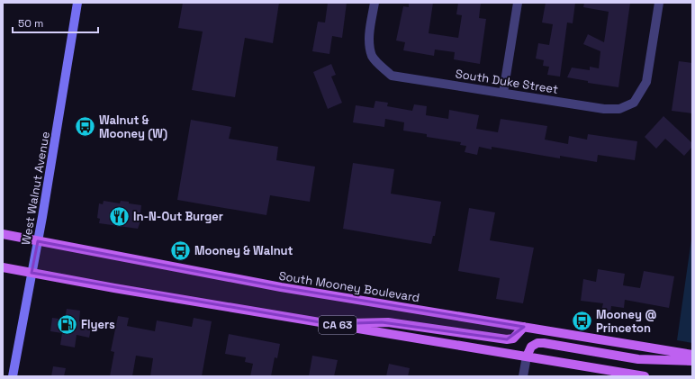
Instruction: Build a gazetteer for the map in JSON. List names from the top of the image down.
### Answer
{
  "streets": {
    "main road": ["West Walnut Avenue", "South Mooney Boulevard", "CA 63"],
    "street": ["South Duke Street"]
  },
  "crossings": [
    ["West Walnut Avenue", "South Mooney Boulevard"],
    ["West Walnut Avenue", "CA 63"]
  ],
  "places": {
    "bus stop": ["Walnut & Mooney (W)", "Mooney & Walnut", "Mooney @ Princeton"],
    "restaurant": ["In-N-Out Burger"],
    "fuel station": ["Flyers"]
  },
  "scale_bar": "50 m"
}
